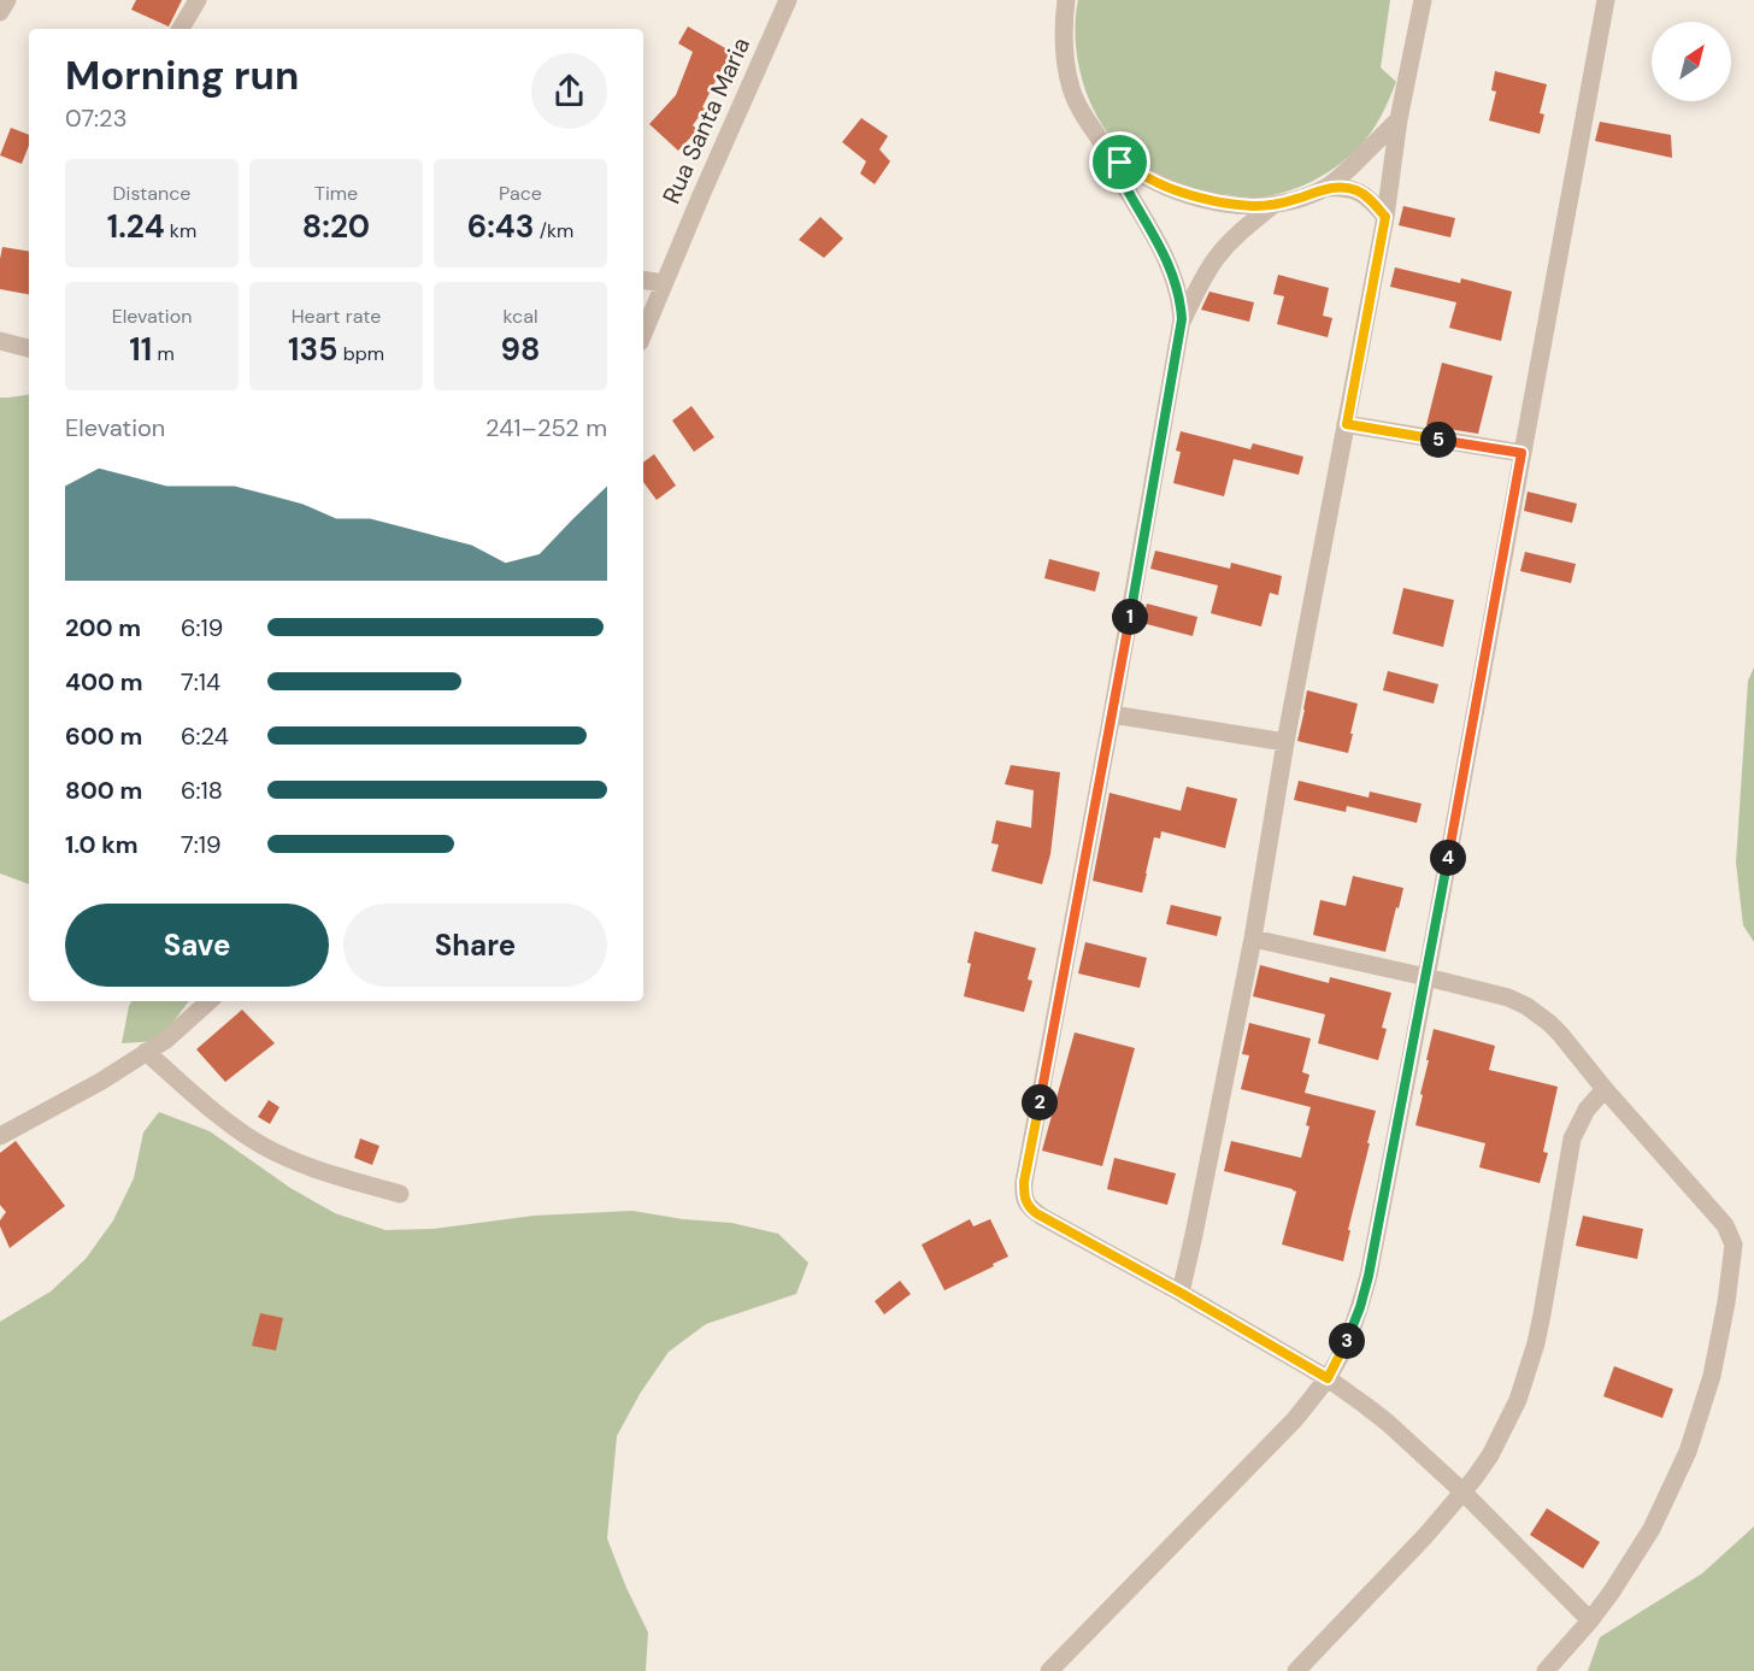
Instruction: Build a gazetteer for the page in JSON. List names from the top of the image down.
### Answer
{
  "streets": {
    "street": ["Rua Santa Maria"]
  },
  "north": "top right",
  "page": {
    "heading": ["Morning run", "07:23"],
    "stats": [
      ["Distance", "1.24 km"],
      ["Time", "8:20"],
      ["Pace", "6:43 /km"],
      ["Elevation", "11 m"],
      ["Heart rate", "135 bpm"],
      ["kcal", "98"]
    ],
    "chart": ["Elevation", "241–252 m"],
    "pins": [
      "5",
      "1",
      "4",
      "2",
      "3"
    ],
    "list": [
      {
        "name": "200 m",
        "note": "6:19"
      },
      {
        "name": "400 m",
        "note": "7:14"
      },
      {
        "name": "600 m",
        "note": "6:24"
      },
      {
        "name": "800 m",
        "note": "6:18"
      },
      {
        "name": "1.0 km",
        "note": "7:19"
      }
    ],
    "buttons": ["Save", "Share"]
  }
}
